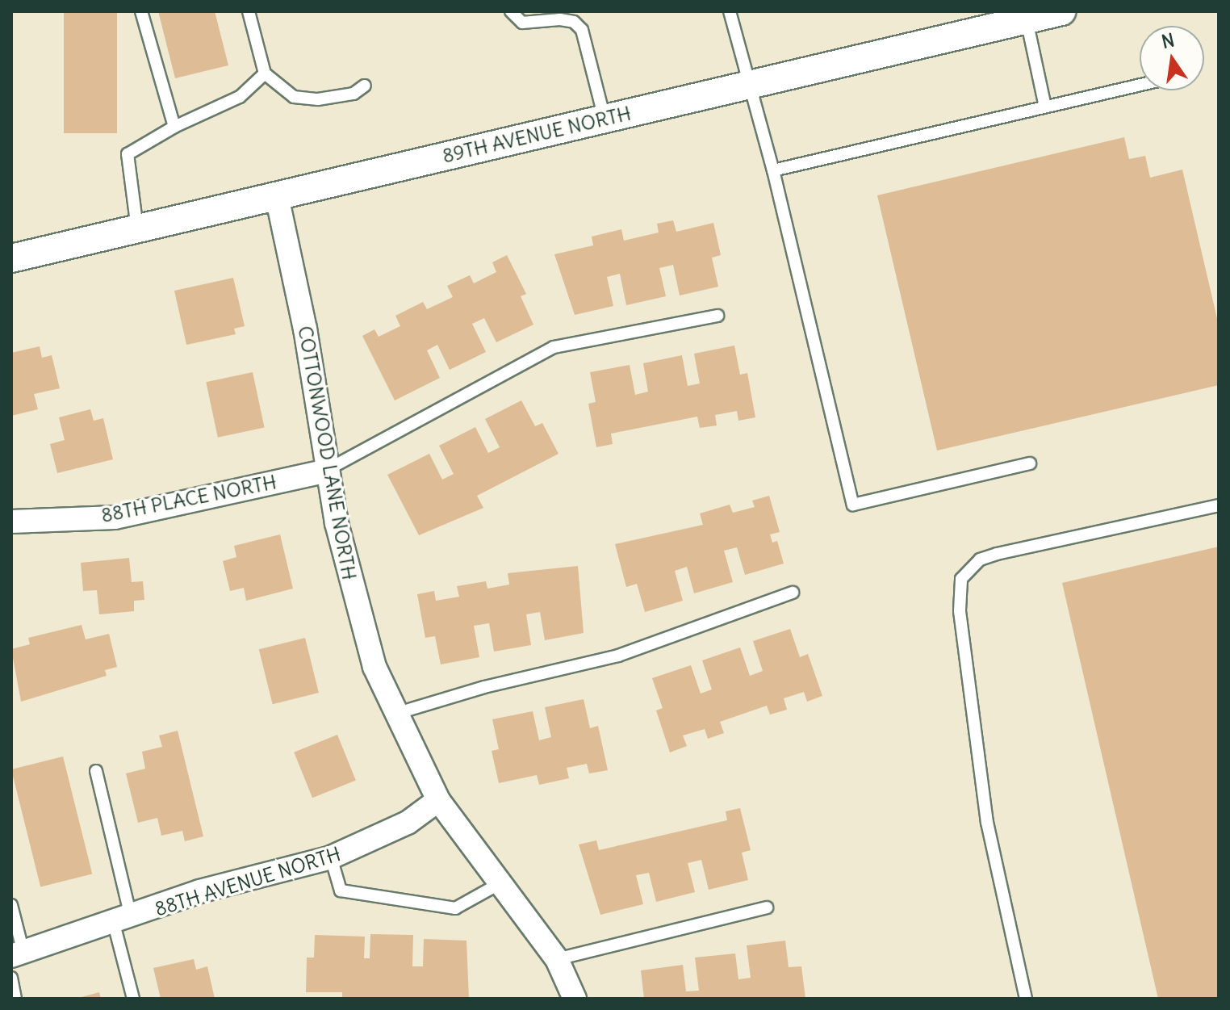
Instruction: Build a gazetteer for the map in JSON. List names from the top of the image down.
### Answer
{
  "streets": {
    "street": [
      "89TH AVENUE NORTH",
      "COTTONWOOD LANE NORTH",
      "88TH PLACE NORTH",
      "88TH AVENUE NORTH"
    ]
  },
  "crossings": [
    ["89TH AVENUE NORTH", "COTTONWOOD LANE NORTH"],
    ["COTTONWOOD LANE NORTH", "88TH PLACE NORTH"],
    ["COTTONWOOD LANE NORTH", "88TH AVENUE NORTH"]
  ],
  "north": "top"
}
